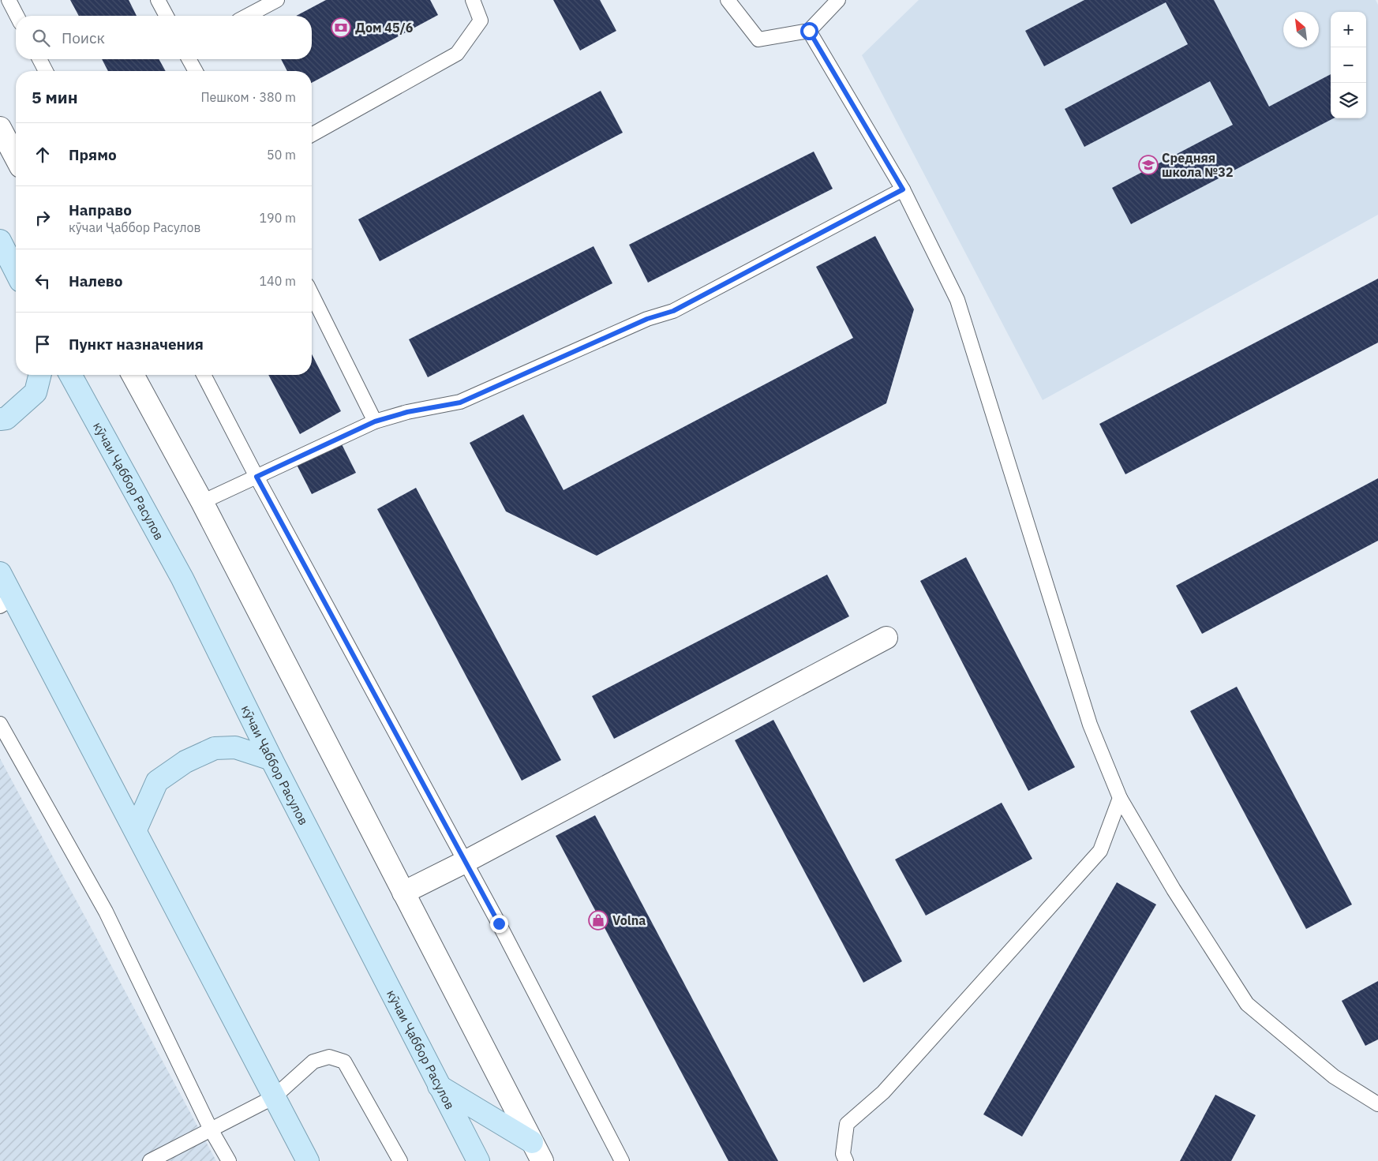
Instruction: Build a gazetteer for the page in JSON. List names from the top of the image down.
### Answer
{
  "streets": {
    "main road": ["кӯчаи Ҷаббор Расулов"]
  },
  "places": {
    "bank": ["Дом 45/6"],
    "school or university": ["Средняя школа №32"],
    "shop": ["Volna"]
  },
  "north": "top left",
  "page": {
    "map_buttons": ["+", "−"],
    "search": "Поиск",
    "heading": ["5 мин", "Пешком · 380 m"],
    "list": [
      ["Прямо", "50 m"],
      ["Направо", "кӯчаи Ҷаббор Расулов", "190 m"],
      ["Налево", "140 m"],
      "Пункт назначения"
    ]
  }
}
